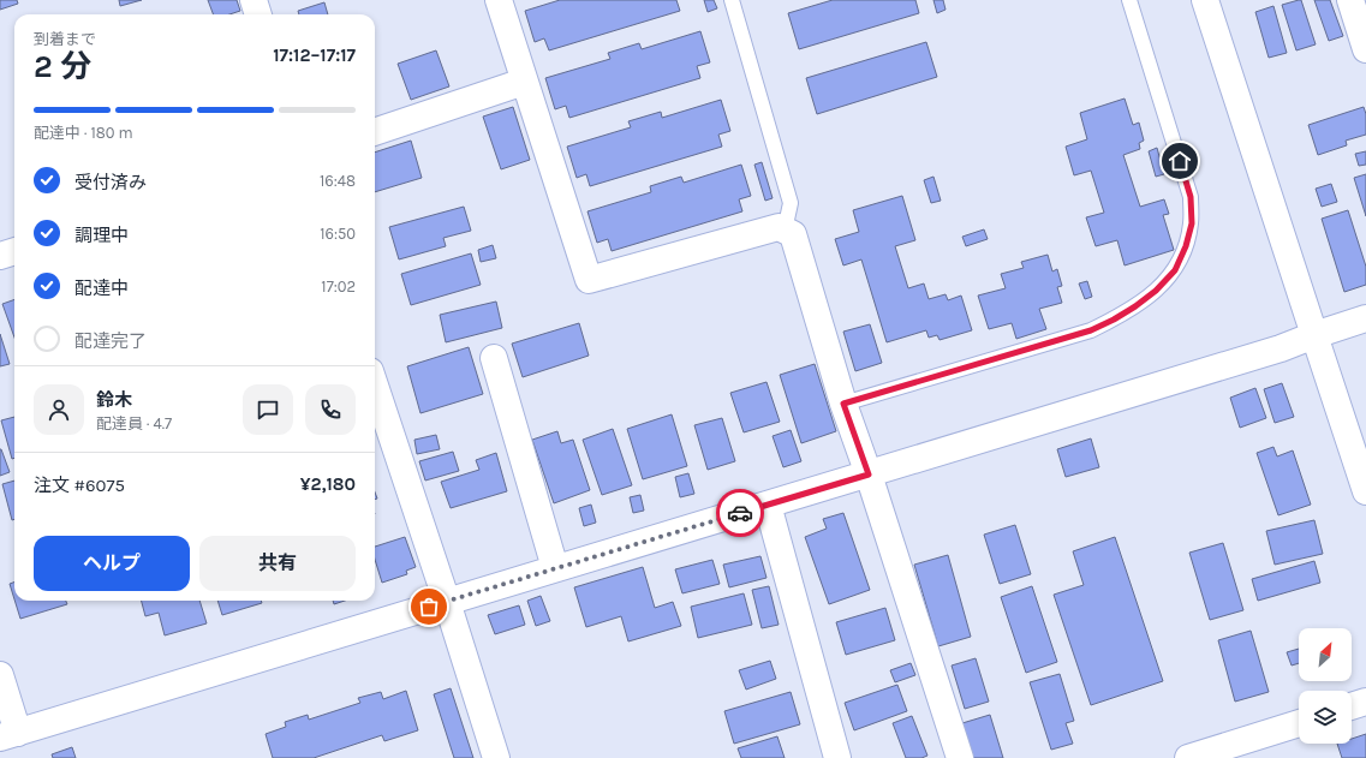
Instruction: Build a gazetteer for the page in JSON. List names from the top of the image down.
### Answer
{
  "north": "top right",
  "page": {
    "heading": ["2 分", "到着まで", "17:12–17:17"],
    "panel": [
      "鈴木",
      "配達員 · 4.7",
      "注文 #6075",
      "¥2,180"
    ],
    "bar": "配達中 · 180 m",
    "list": [
      ["受付済み", "16:48"],
      ["調理中", "16:50"],
      ["配達中", "17:02"],
      "配達完了"
    ],
    "buttons": ["ヘルプ", "共有"]
  }
}
